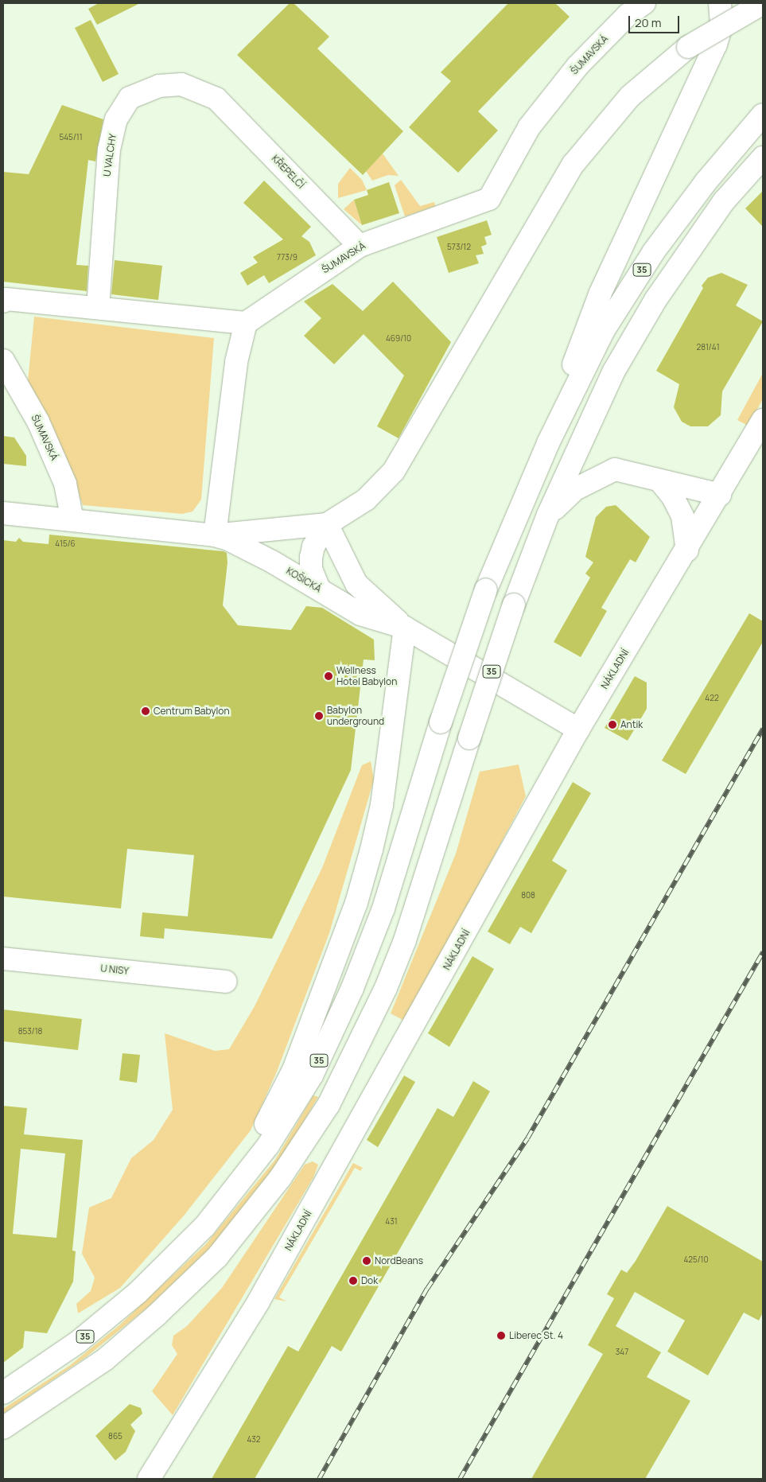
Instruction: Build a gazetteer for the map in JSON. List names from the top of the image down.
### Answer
{
  "streets": {
    "main road": [
      "ŠUMAVSKÁ",
      "U VALCHY",
      "KŘEPELČÍ",
      "35",
      "KOŠICKÁ",
      "NÁKLADNÍ",
      "U NISY"
    ]
  },
  "crossings": [
    ["ŠUMAVSKÁ", "KŘEPELČÍ"],
    ["ŠUMAVSKÁ", "KOŠICKÁ"],
    ["U VALCHY", "KŘEPELČÍ"],
    ["KOŠICKÁ", "NÁKLADNÍ"]
  ],
  "places": [
    "Wellness Hotel Babylon",
    "Centrum Babylon",
    "Babylon underground",
    "Antik",
    "NordBeans",
    "Dok",
    "Liberec St. 4"
  ],
  "house_numbers": [
    "545/11",
    "573/12",
    "773/9",
    "469/10",
    "281/41",
    "415/6",
    "422",
    "808",
    "853/18",
    "431",
    "425/10",
    "347",
    "865",
    "432"
  ],
  "scale_bar": "20 m"
}
